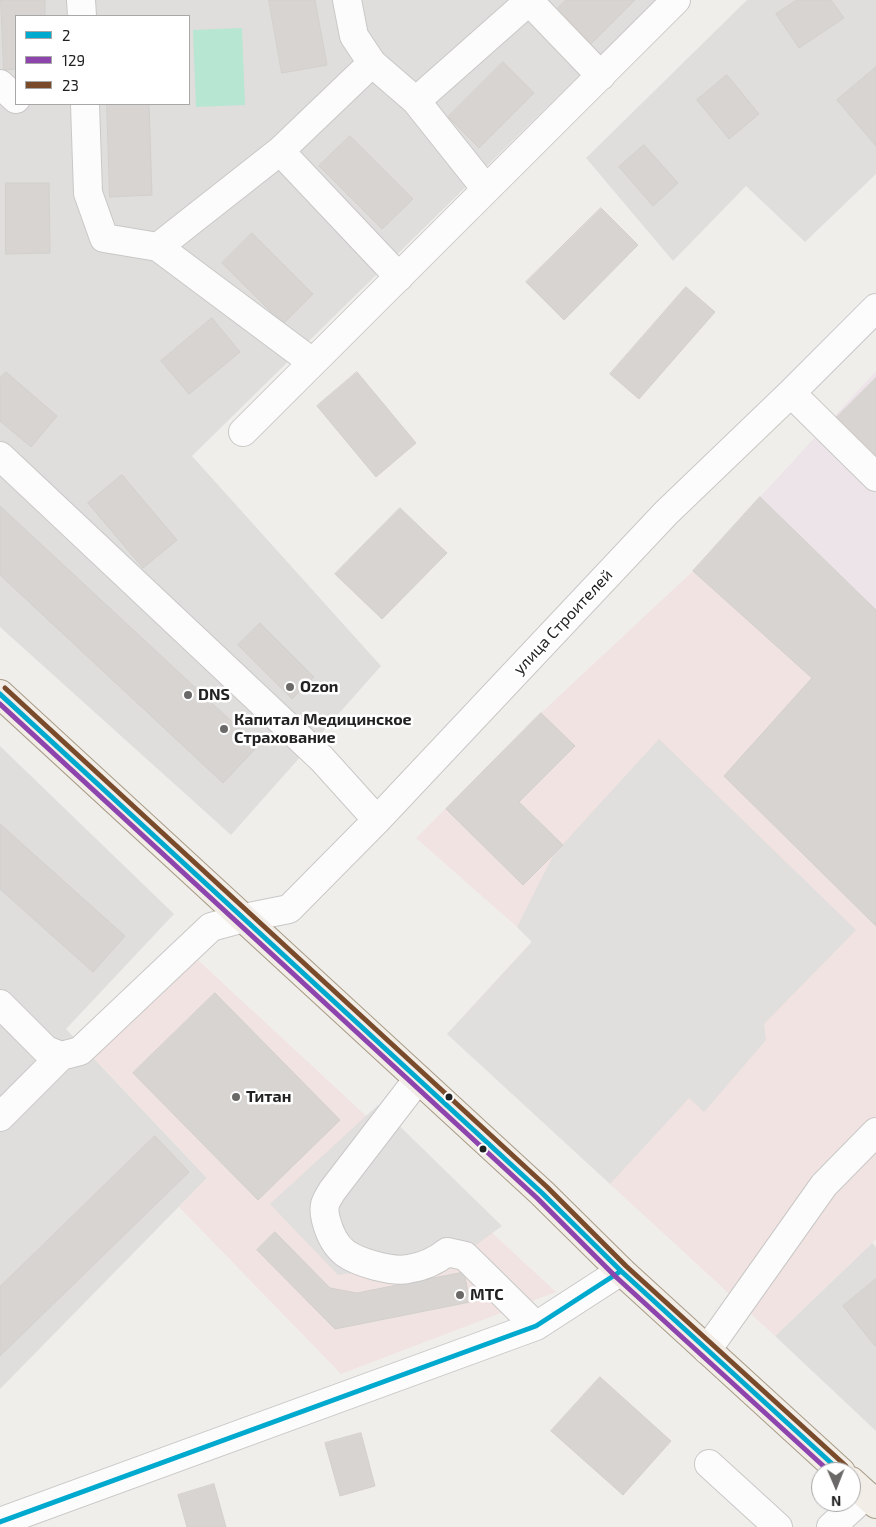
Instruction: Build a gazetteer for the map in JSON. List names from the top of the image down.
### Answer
{
  "streets": {
    "street": ["улица Строителей"]
  },
  "places": [
    "Ozon",
    "DNS",
    "Капитал Медицинское Страхование",
    "Титан",
    "МТС"
  ],
  "lines": ["transit line 23", "transit line 2", "transit line 129"],
  "legend": ["2", "129", "23"],
  "north": "bottom"
}
